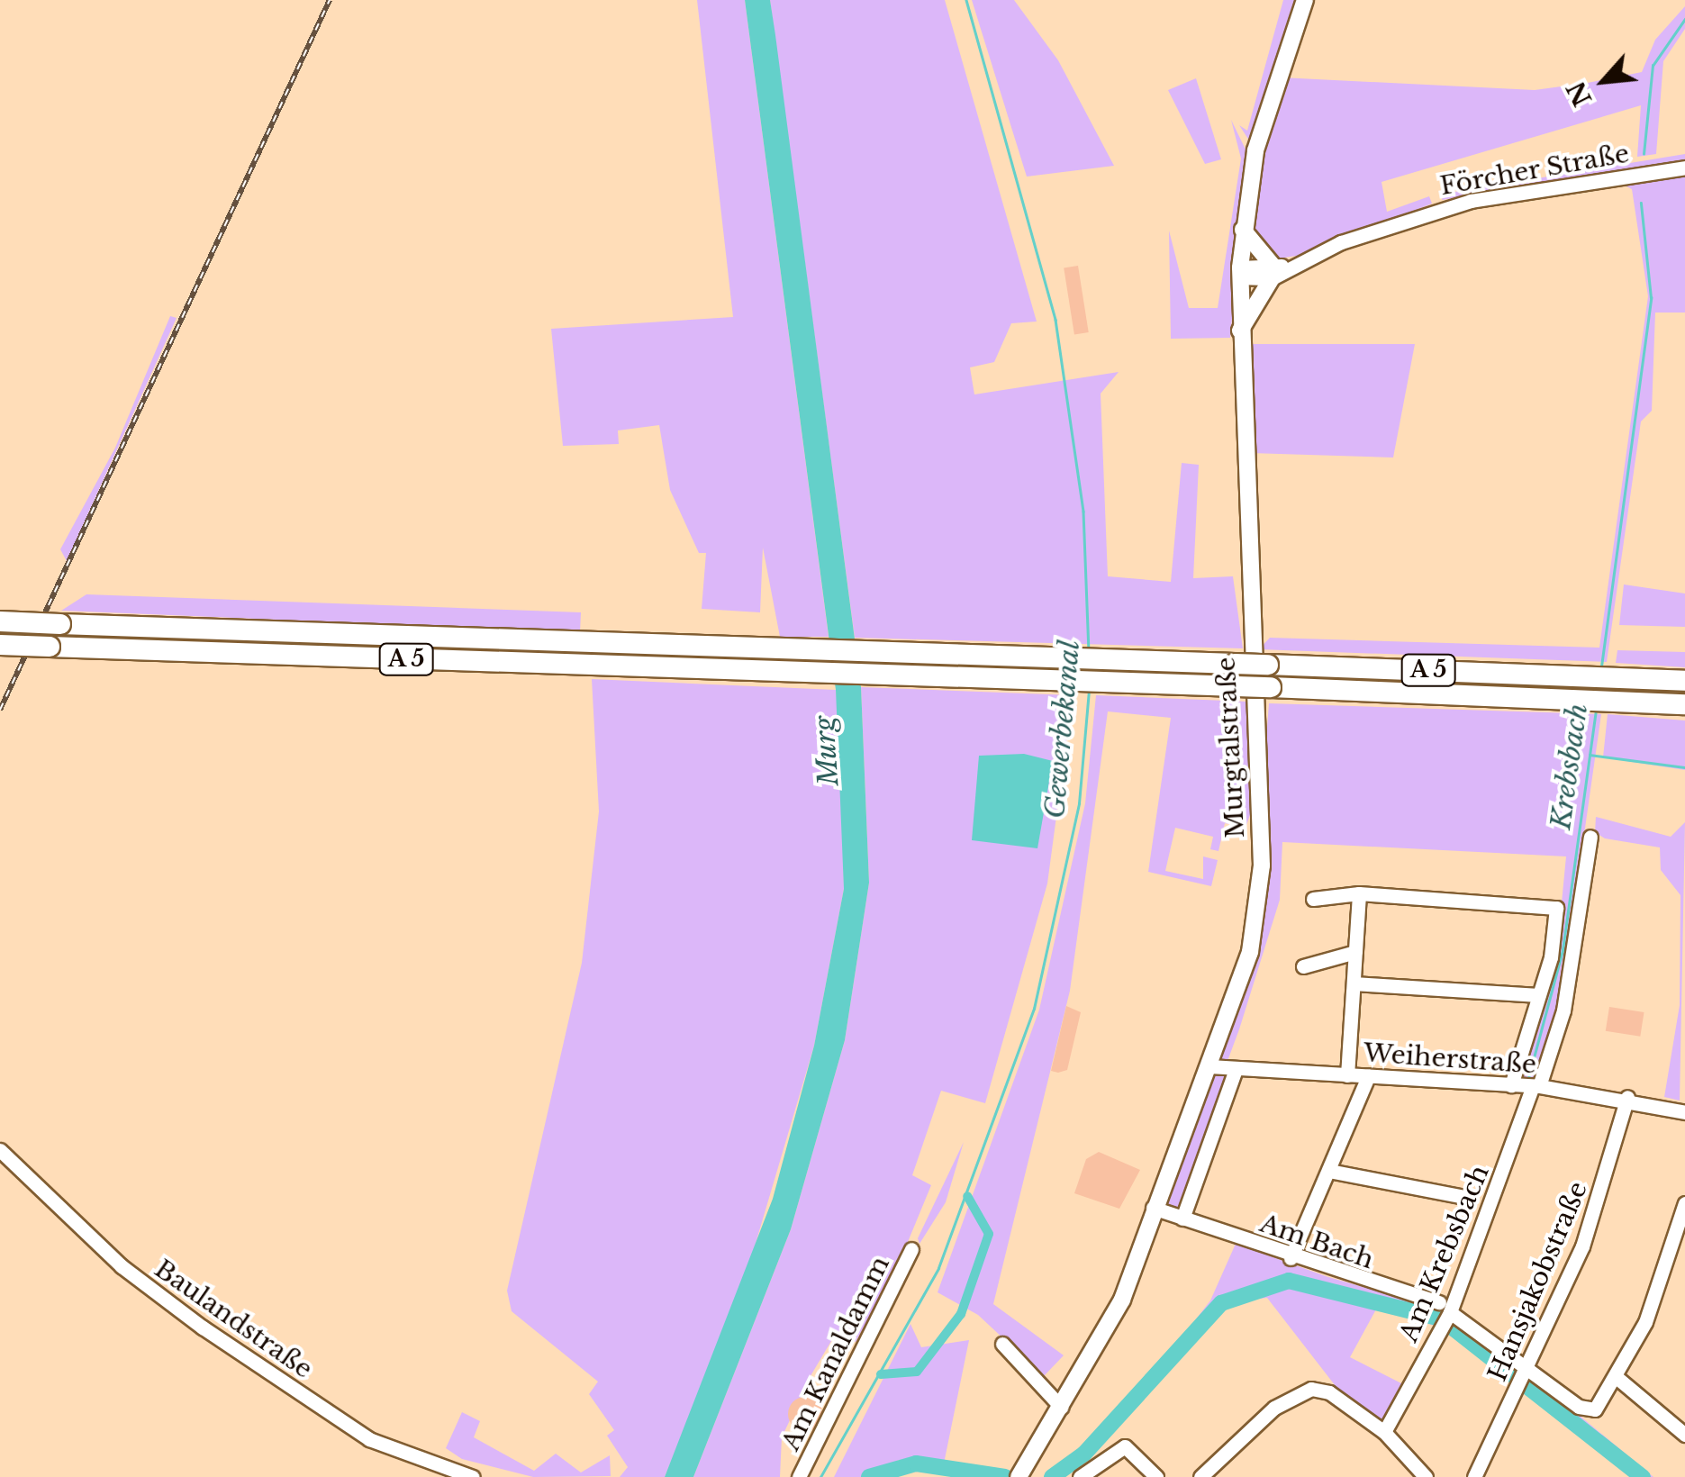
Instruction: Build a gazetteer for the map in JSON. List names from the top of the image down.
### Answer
{
  "streets": {
    "highway": ["A 5"],
    "main road": ["Murgtalstraße"],
    "street": [
      "Förcher Straße",
      "Weiherstraße",
      "Am Bach",
      "Am Krebsbach",
      "Hansjakobstraße",
      "Baulandstraße",
      "Am Kanaldamm"
    ]
  },
  "crossings": [
    ["Murgtalstraße", "Weiherstraße"],
    ["Weiherstraße", "Am Krebsbach"],
    ["Weiherstraße", "Hansjakobstraße"],
    ["Am Bach", "Am Krebsbach"],
    ["Am Bach", "Hansjakobstraße"]
  ],
  "water": ["Gewerbekanal", "Murg", "Krebsbach"],
  "north": "bottom left"
}
